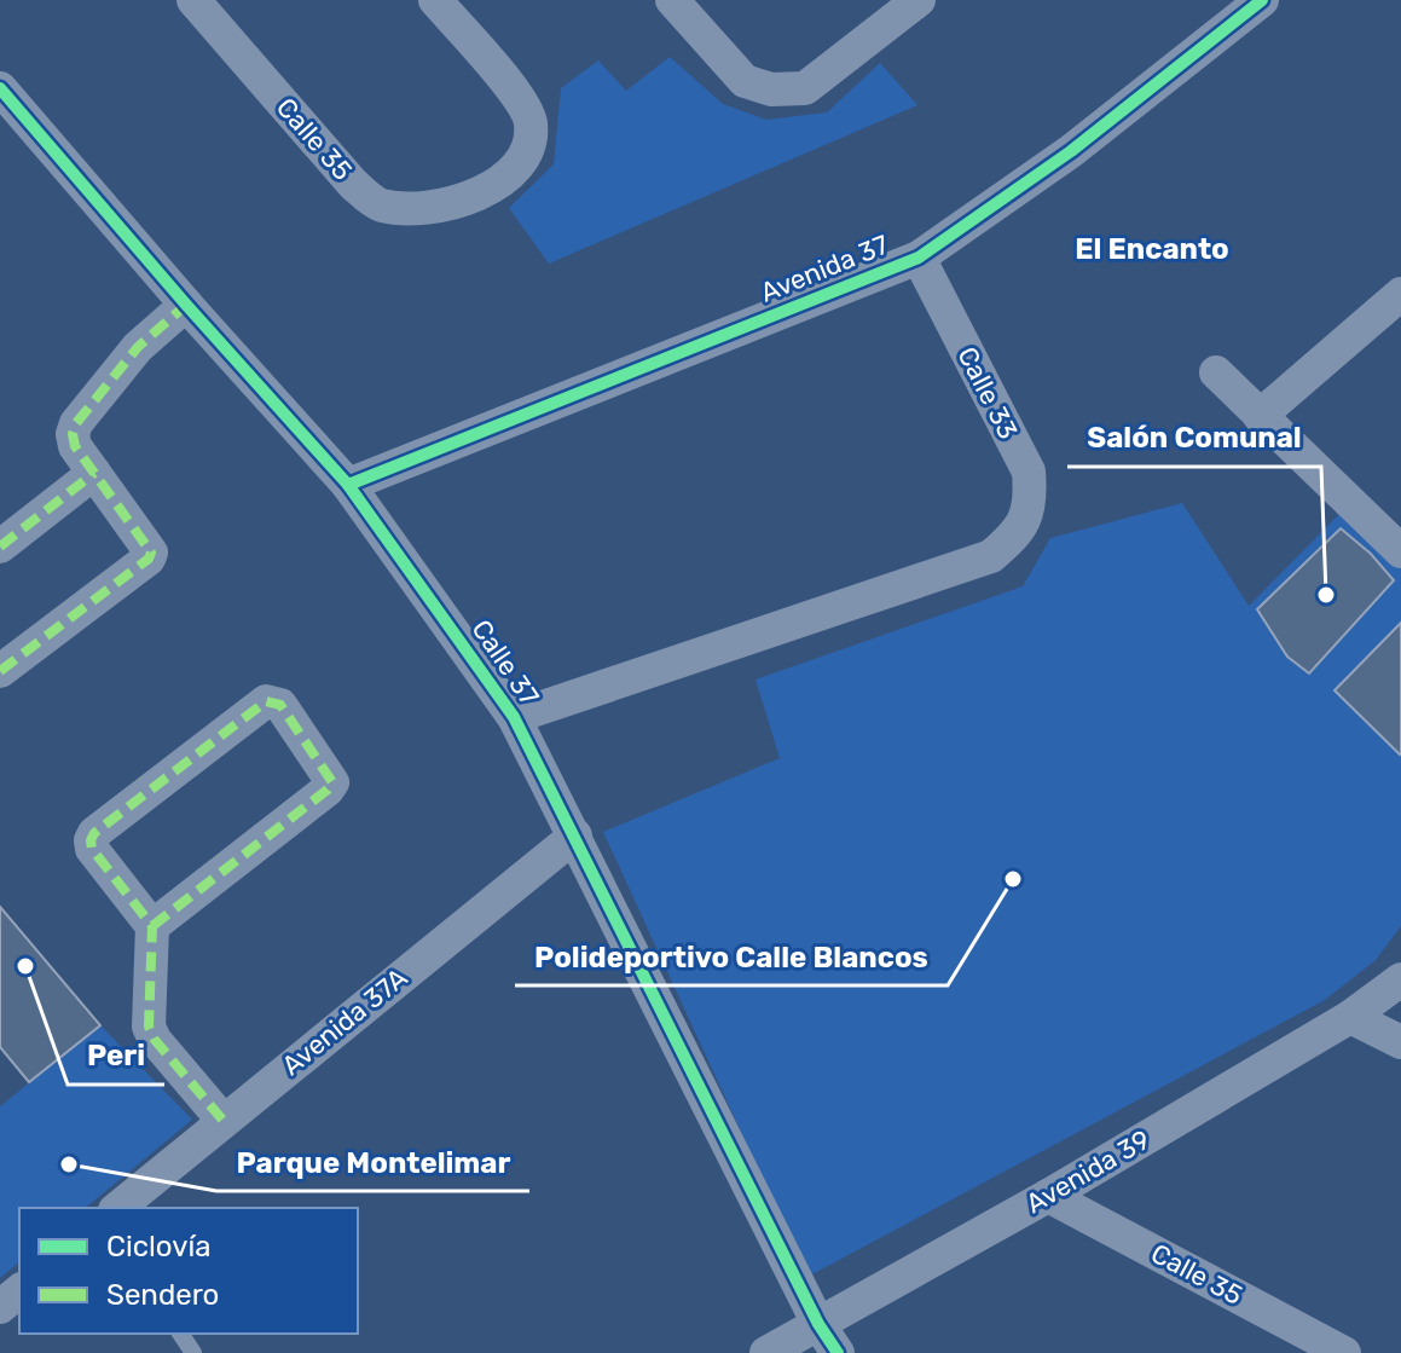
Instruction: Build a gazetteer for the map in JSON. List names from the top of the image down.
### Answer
{
  "streets": {
    "street": [
      "Calle 35",
      "Avenida 37",
      "Calle 33",
      "Calle 37",
      "Avenida 37A",
      "Avenida 39"
    ]
  },
  "crossings": [
    ["Calle 35", "Avenida 39"],
    ["Avenida 37", "Calle 33"],
    ["Avenida 37", "Calle 37"],
    ["Calle 33", "Calle 37"],
    ["Calle 37", "Avenida 37A"],
    ["Calle 37", "Avenida 39"]
  ],
  "districts": ["El Encanto"],
  "places": [
    "Salón Comunal",
    "Polideportivo Calle Blancos",
    "Peri",
    "Parque Montelimar"
  ],
  "legend": ["Ciclovía", "Sendero"]
}
